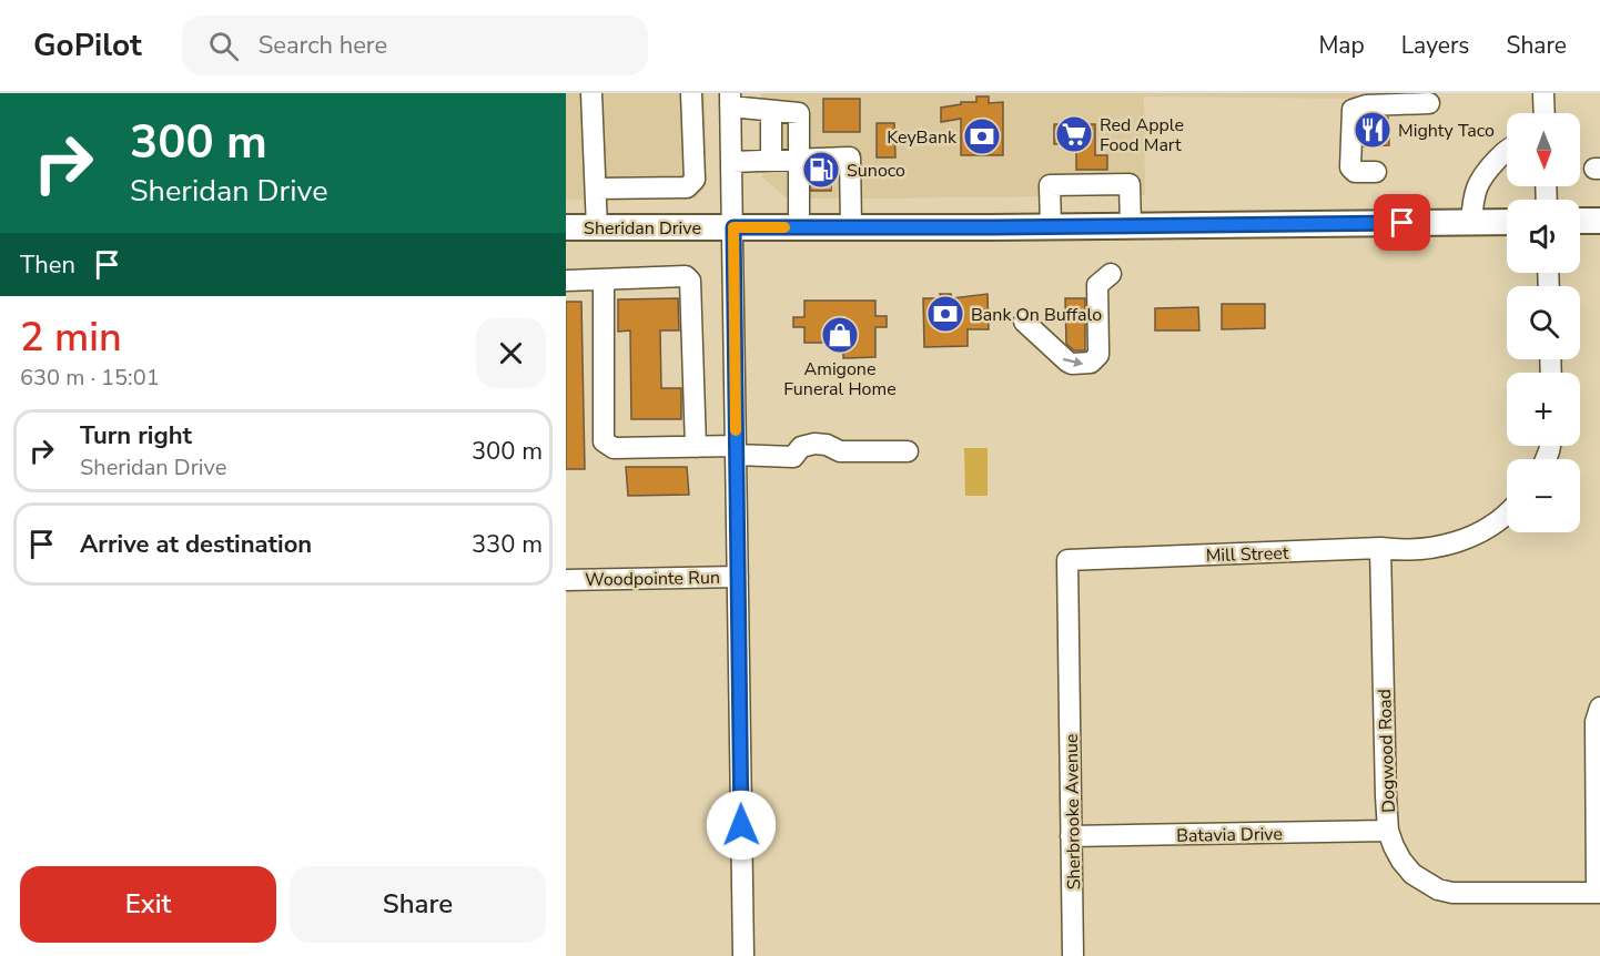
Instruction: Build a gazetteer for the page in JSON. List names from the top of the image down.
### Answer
{
  "streets": {
    "main road": ["Sheridan Drive"],
    "street": [
      "Mill Street",
      "Woodpointe Run",
      "Dogwood Road",
      "Sherbrooke Avenue",
      "Batavia Drive"
    ]
  },
  "crossings": [
    ["Mill Street", "Dogwood Road"],
    ["Mill Street", "Sherbrooke Avenue"],
    ["Dogwood Road", "Batavia Drive"],
    ["Sherbrooke Avenue", "Batavia Drive"]
  ],
  "places": {
    "restaurant": ["Mighty Taco"],
    "supermarket": ["Red Apple Food Mart"],
    "bank": ["KeyBank", "Bank On Buffalo"],
    "fuel station": ["Sunoco"],
    "shop": ["Amigone Funeral Home"]
  },
  "north": "bottom",
  "page": {
    "header": "GoPilot",
    "search": "Search here",
    "nav": ["Map", "Layers", "Share"],
    "turn": ["300 m", "Sheridan Drive"],
    "map_buttons": ["+", "−"],
    "then": "Then",
    "heading": ["2 min", "630 m · 15:01"],
    "list": [
      {
        "name": "Turn right",
        "note": "Sheridan Drive",
        "value": "300 m"
      },
      {
        "name": "Arrive at destination",
        "value": "330 m"
      }
    ],
    "buttons": ["Exit", "Share"]
  }
}
